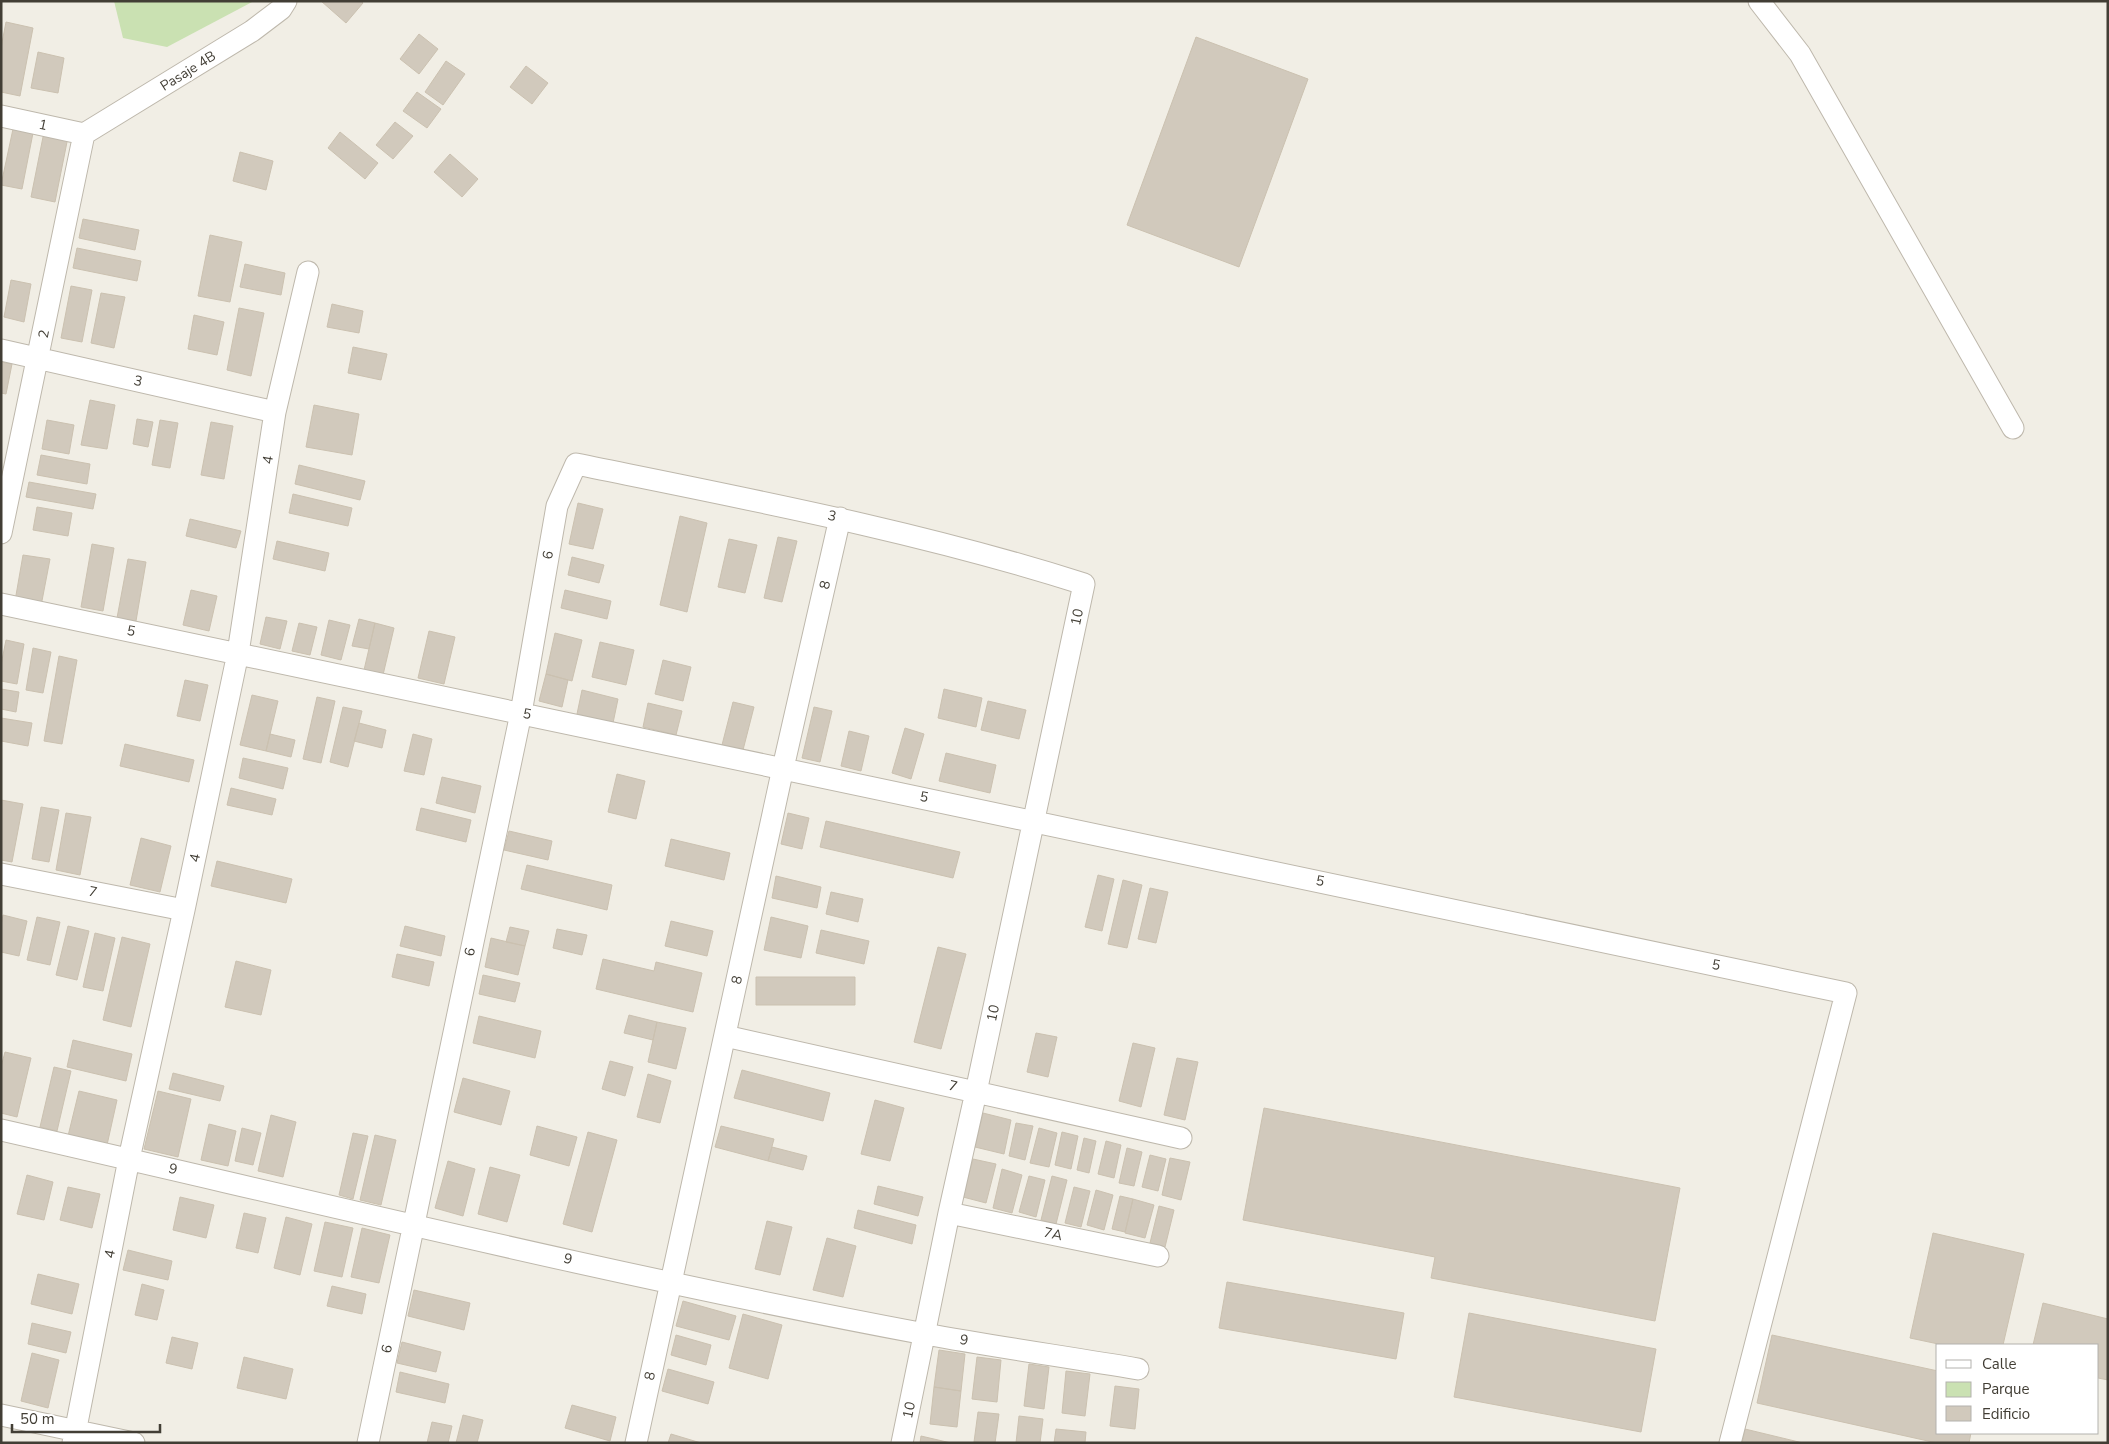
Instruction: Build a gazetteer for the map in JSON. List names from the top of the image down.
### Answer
{
  "streets": {
    "street": [
      "Pasaje 4B",
      "1",
      "2",
      "3",
      "4",
      "6",
      "8",
      "10",
      "5",
      "7",
      "9",
      "7A"
    ]
  },
  "crossings": [
    ["Pasaje 4B", "1"],
    ["Pasaje 4B", "2"],
    ["1", "2"],
    ["2", "3"],
    ["3", "4"],
    ["3", "6"],
    ["3", "8"],
    ["3", "10"],
    ["4", "5"],
    ["4", "7"],
    ["4", "9"],
    ["6", "5"],
    ["6", "9"],
    ["8", "5"],
    ["8", "7"],
    ["8", "9"],
    ["10", "5"],
    ["10", "7"],
    ["10", "9"],
    ["10", "7A"]
  ],
  "legend": ["Calle", "Parque", "Edificio"],
  "scale_bar": "50 m"
}
